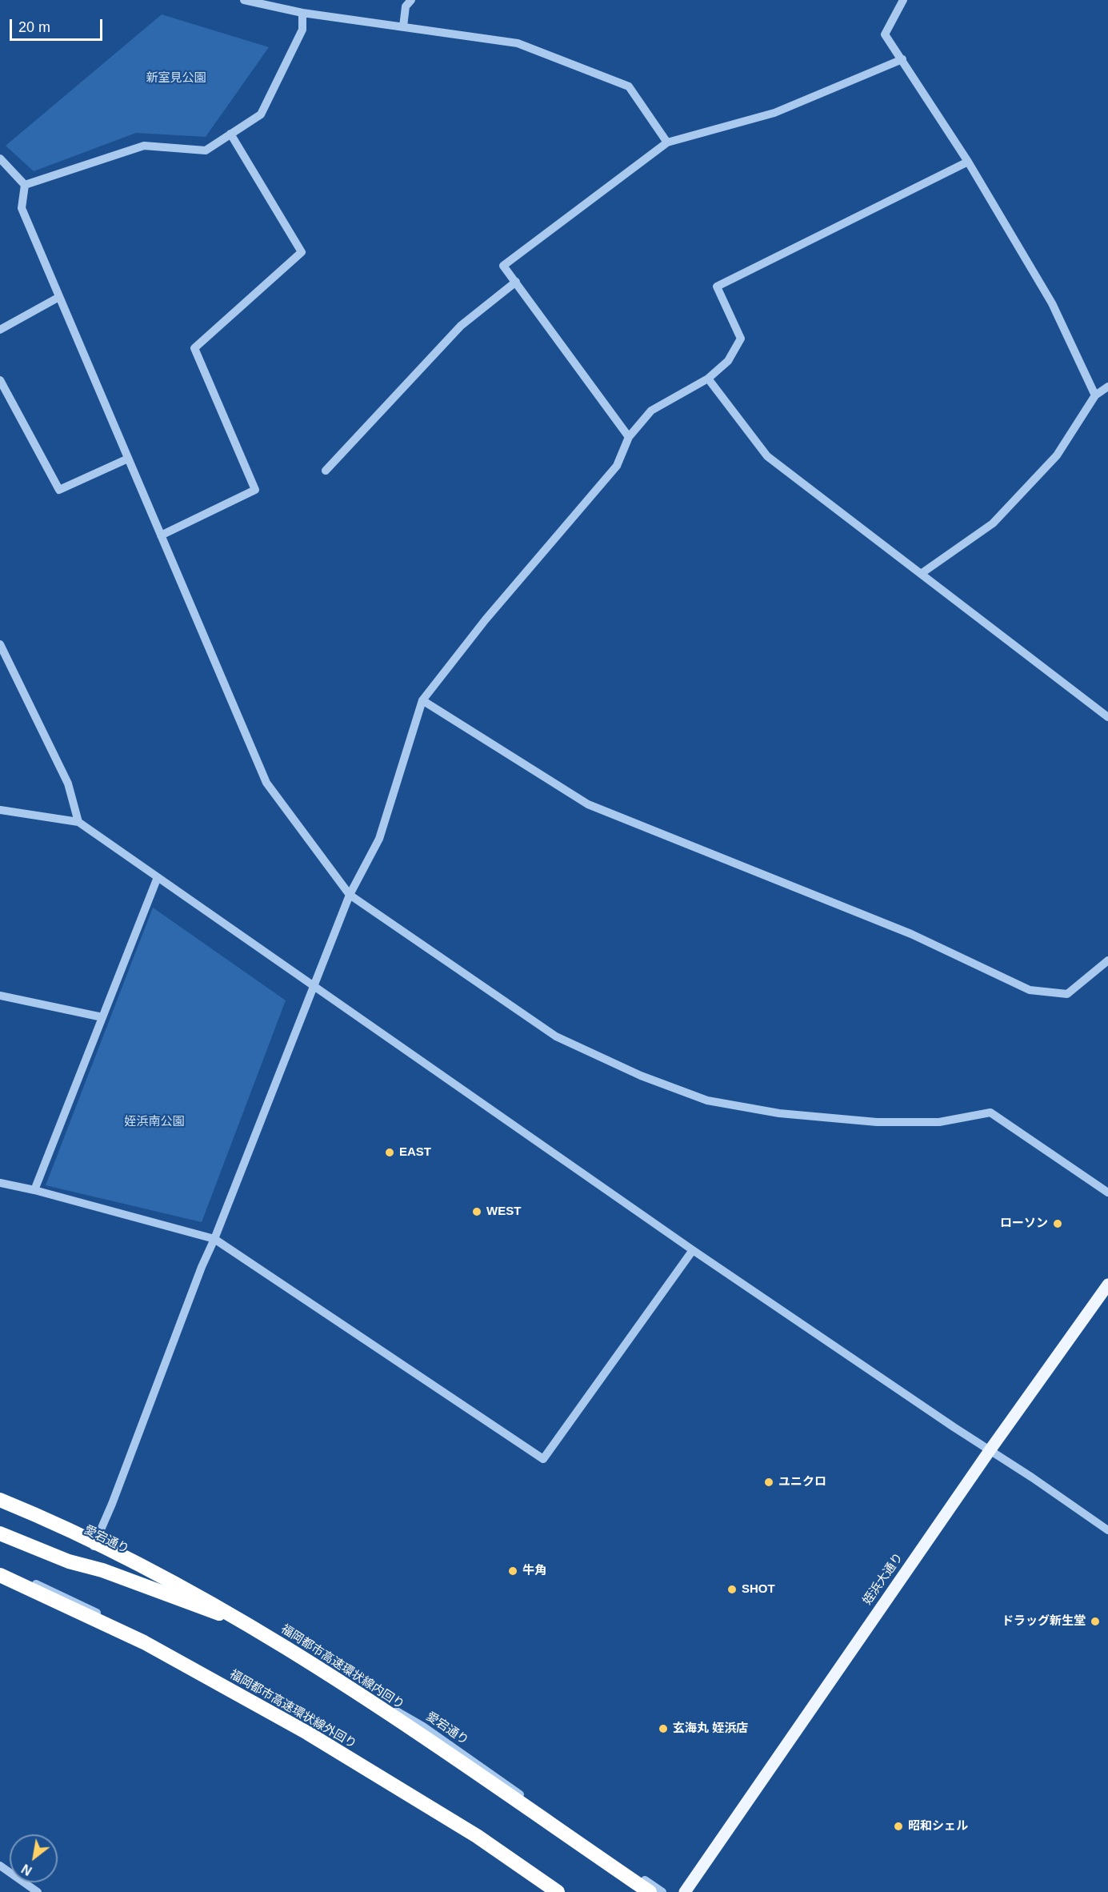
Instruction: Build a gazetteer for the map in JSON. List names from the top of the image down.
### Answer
{
  "streets": {
    "highway": ["福岡都市高速環状線内回り", "福岡都市高速環状線外回り"],
    "main road": ["姪浜大通り"],
    "street": ["愛宕通り"]
  },
  "parks": ["新室見公園", "姪浜南公園"],
  "places": [
    "EAST",
    "WEST",
    "ローソン",
    "ユニクロ",
    "牛角",
    "SHOT",
    "ドラッグ新生堂",
    "玄海丸 姪浜店",
    "昭和シェル"
  ],
  "scale_bar": "20 m",
  "north": "bottom left"
}
